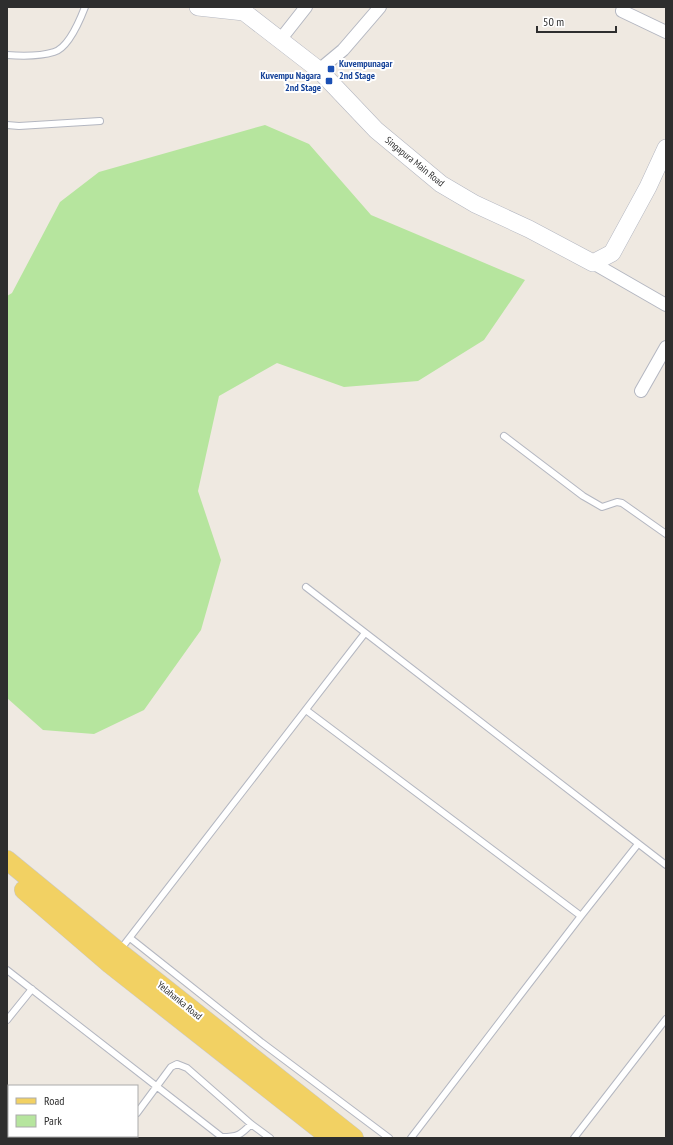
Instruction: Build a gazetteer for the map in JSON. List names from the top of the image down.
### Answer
{
  "streets": {
    "main road": ["Yelahanka Road"],
    "street": ["Singapura Main Road"]
  },
  "places": {
    "transit": ["Kuvempunagar 2nd Stage", "Kuvempu Nagara 2nd Stage"]
  },
  "legend": ["Road", "Park"],
  "scale_bar": "50 m"
}
